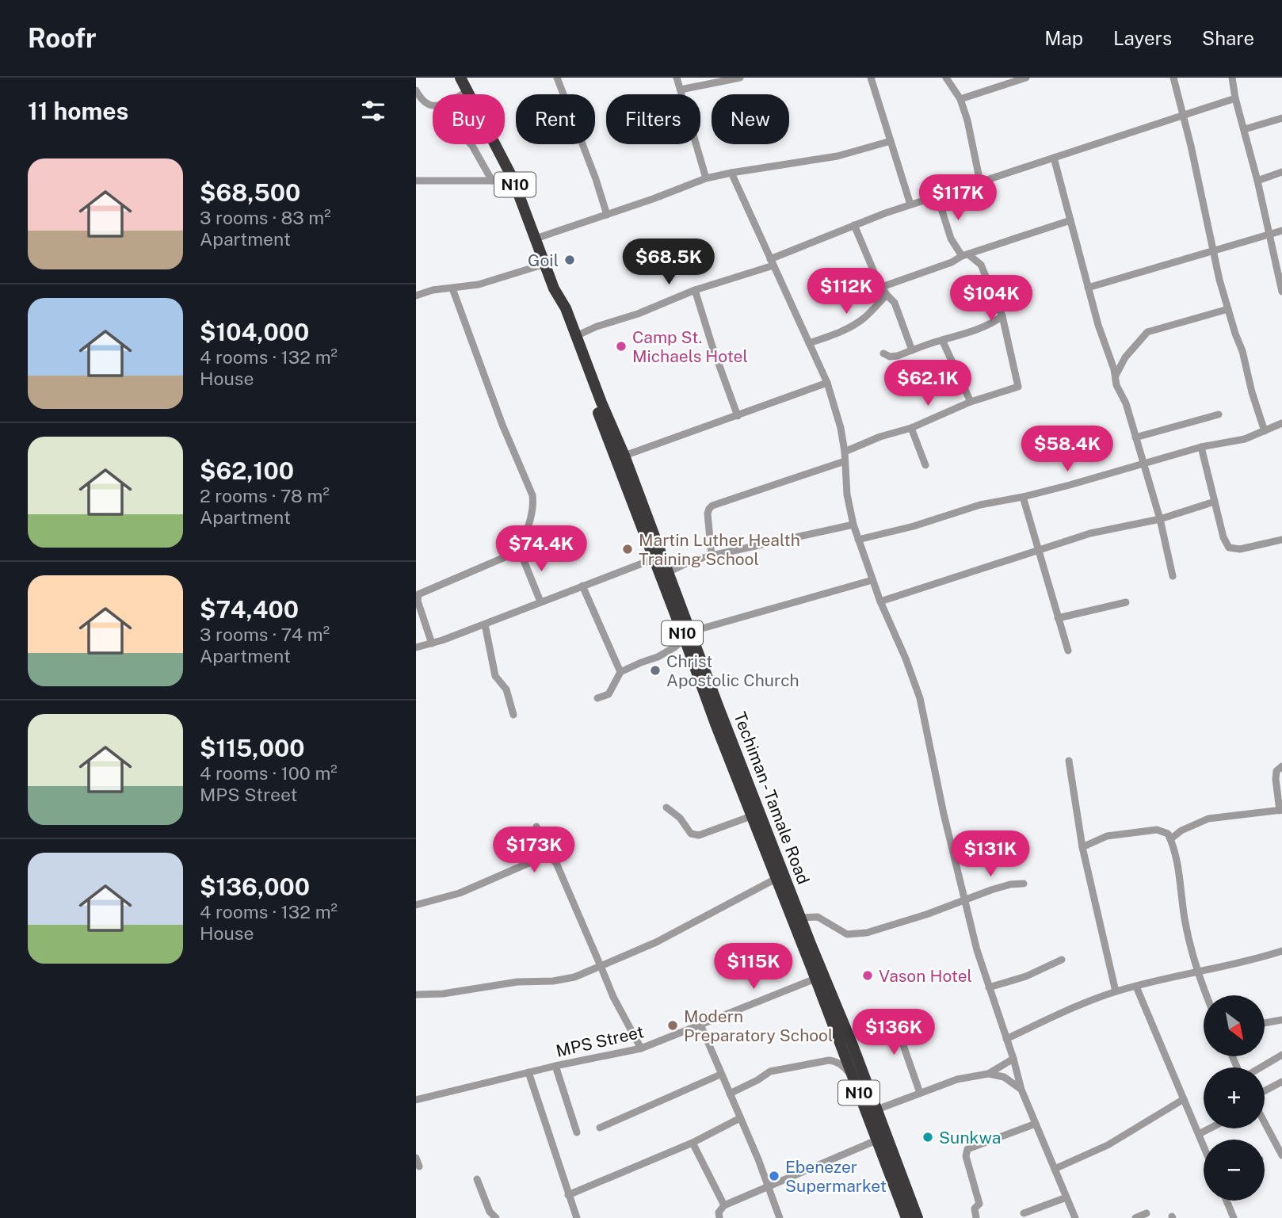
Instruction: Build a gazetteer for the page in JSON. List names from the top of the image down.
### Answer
{
  "streets": {
    "highway": ["N10", "Techiman - Tamale Road"],
    "street": ["MPS Street"]
  },
  "crossings": [
    ["Techiman - Tamale Road", "MPS Street"]
  ],
  "places": [
    "Goil",
    "Camp St. Michaels Hotel",
    "Martin Luther Health Training School",
    "Christ Apostolic Church",
    "Vason Hotel",
    "Modern Preparatory School",
    "Sunkwa",
    "Ebenezer Supermarket"
  ],
  "north": "bottom right",
  "page": {
    "header": "Roofr",
    "nav": ["Map", "Layers", "Share"],
    "heading": "11 homes",
    "chip": [
      "Buy",
      "Rent",
      "Filters",
      "New"
    ],
    "list": [
      {
        "name": "$68,500",
        "note": "3 rooms · 83 m² · Apartment"
      },
      {
        "name": "$104,000",
        "note": "4 rooms · 132 m² · House"
      },
      {
        "name": "$62,100",
        "note": "2 rooms · 78 m² · Apartment"
      },
      {
        "name": "$74,400",
        "note": "3 rooms · 74 m² · Apartment"
      },
      {
        "name": "$115,000",
        "note": "4 rooms · 100 m² · MPS Street"
      },
      {
        "name": "$136,000",
        "note": "4 rooms · 132 m² · House"
      }
    ],
    "price": [
      "$117K",
      "$68.5K",
      "$112K",
      "$104K",
      "$62.1K",
      "$58.4K",
      "$74.4K",
      "$173K",
      "$131K",
      "$115K",
      "$136K"
    ],
    "map_buttons": ["+", "−"]
  }
}
